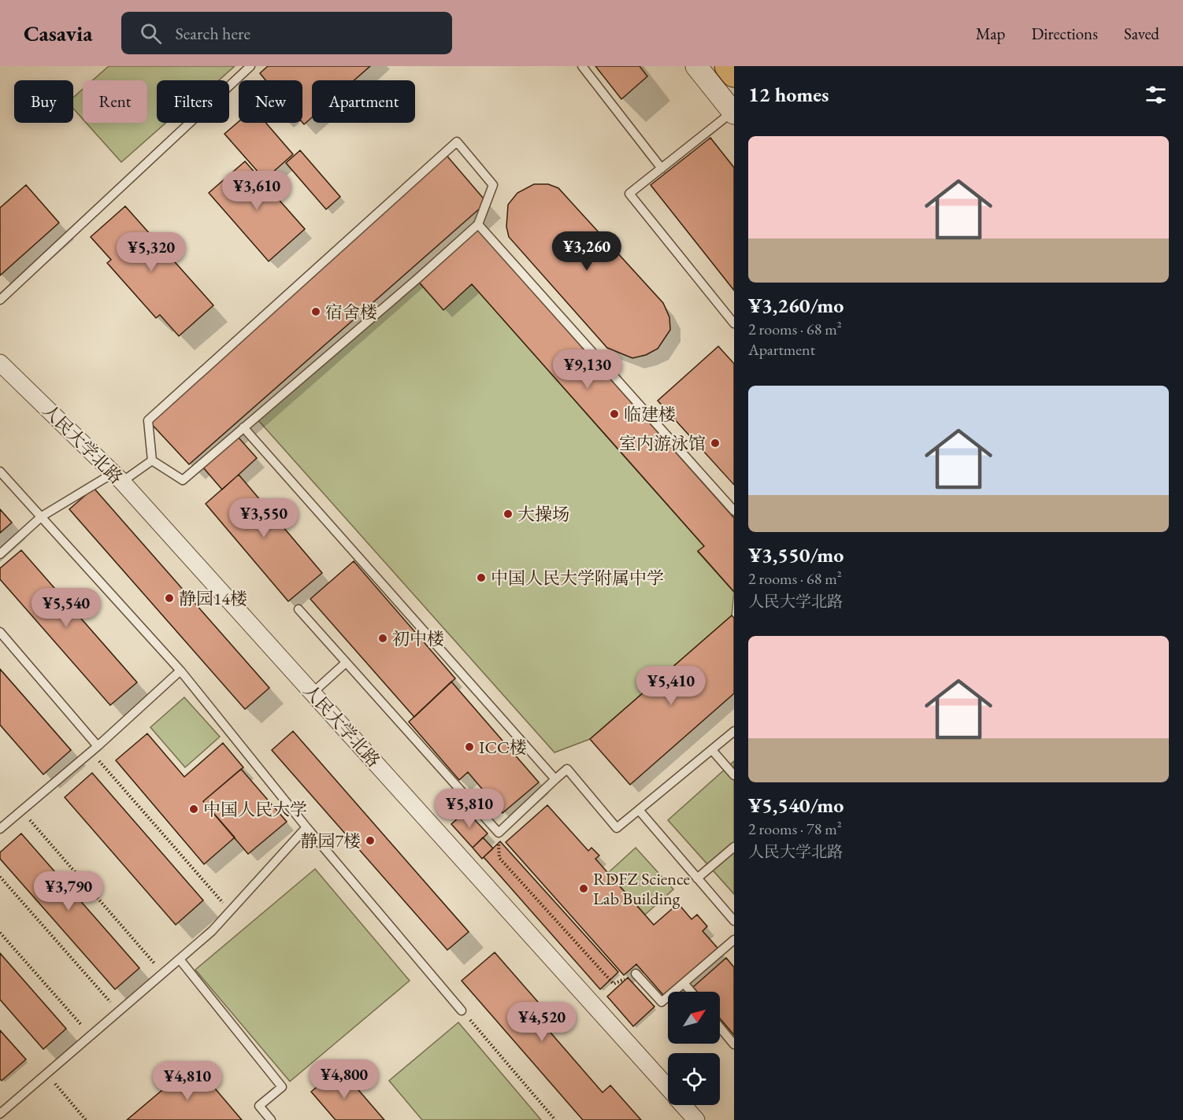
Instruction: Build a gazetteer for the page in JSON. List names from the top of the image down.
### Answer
{
  "streets": {
    "street": ["人民大学北路"]
  },
  "places": [
    "宿舍楼",
    "临建楼",
    "室内游泳馆",
    "大操场",
    "中国人民大学附属中学",
    "静园14楼",
    "初中楼",
    "ICC楼",
    "中国人民大学",
    "静园7楼",
    "RDFZ Science Lab Building"
  ],
  "north": "top right",
  "page": {
    "header": "Casavia",
    "search": "Search here",
    "nav": ["Map", "Directions", "Saved"],
    "heading": "12 homes",
    "chip": [
      "Buy",
      "Rent",
      "Filters",
      "New",
      "Apartment"
    ],
    "list": [
      {
        "name": "¥3,260/mo",
        "note": "2 rooms · 68 m² · Apartment"
      },
      {
        "name": "¥3,550/mo",
        "note": "2 rooms · 68 m² · 人民大学北路"
      },
      {
        "name": "¥5,540/mo",
        "note": "2 rooms · 78 m² · 人民大学北路"
      }
    ],
    "price": [
      "¥3,610",
      "¥3,260",
      "¥5,320",
      "¥9,130",
      "¥3,550",
      "¥5,540",
      "¥5,410",
      "¥5,810",
      "¥3,790",
      "¥4,520",
      "¥4,800",
      "¥4,810"
    ]
  }
}
